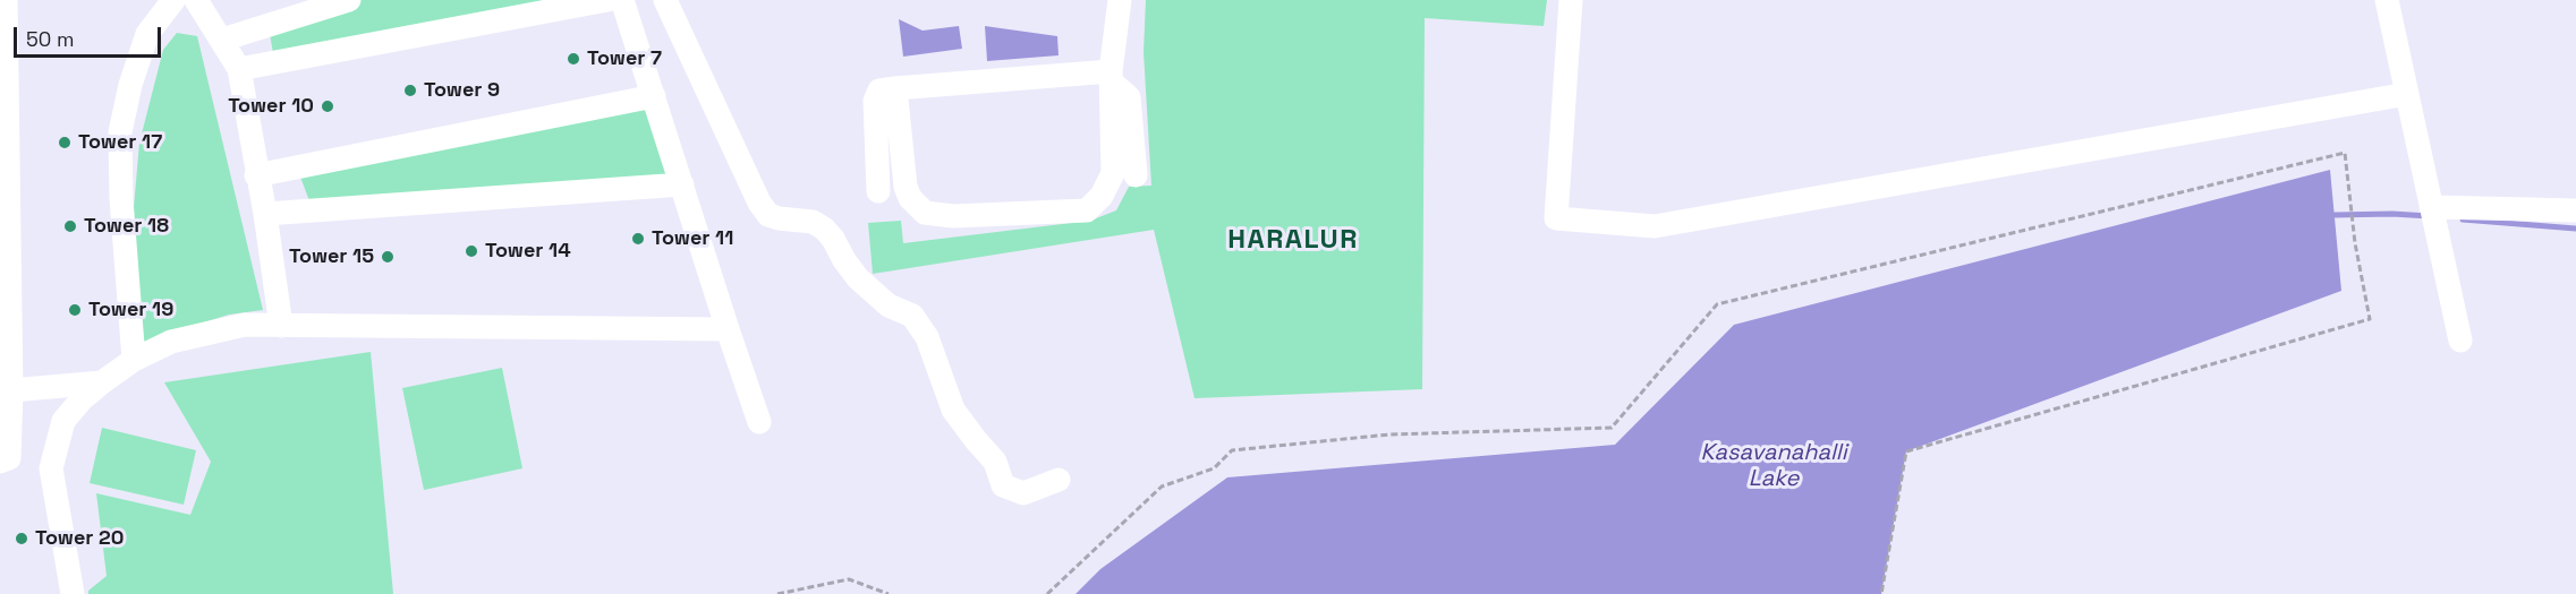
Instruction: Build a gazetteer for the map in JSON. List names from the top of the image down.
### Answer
{
  "districts": ["HARALUR"],
  "water": ["Kasavanahalli Lake"],
  "places": [
    "Tower 7",
    "Tower 9",
    "Tower 10",
    "Tower 17",
    "Tower 18",
    "Tower 11",
    "Tower 14",
    "Tower 15",
    "Tower 19",
    "Tower 20"
  ],
  "scale_bar": "50 m"
}
